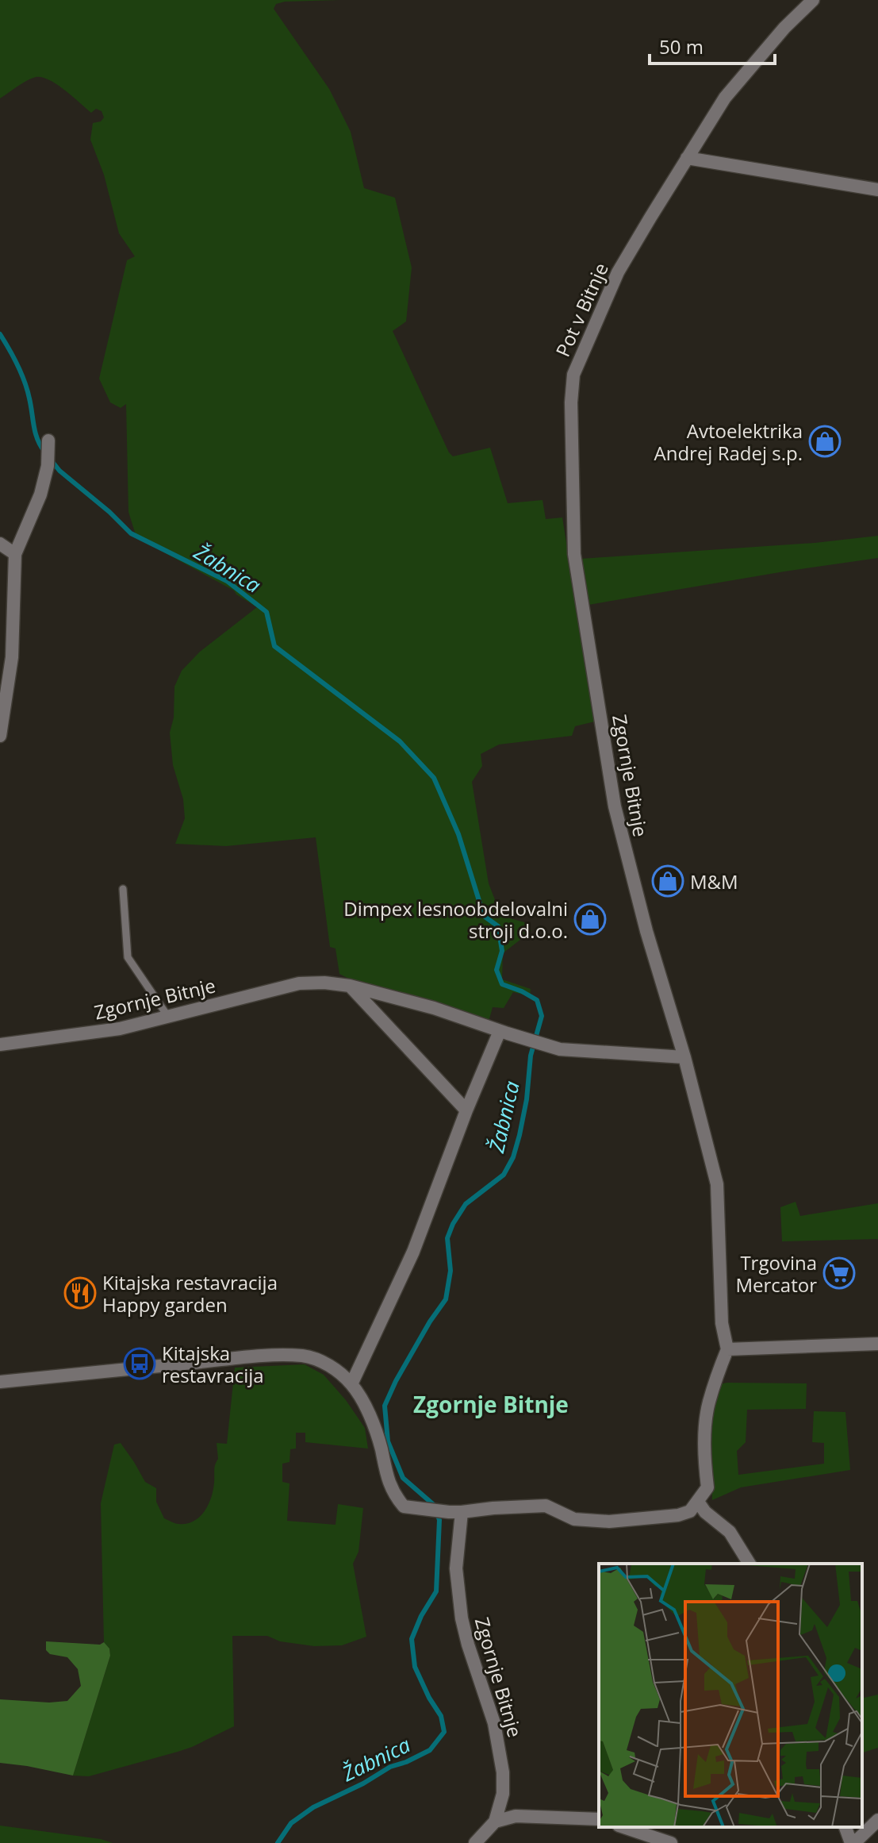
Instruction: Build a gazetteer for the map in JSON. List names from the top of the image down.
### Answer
{
  "streets": {
    "street": ["Pot v Bitnje", "Zgornje Bitnje"]
  },
  "crossings": [
    ["Pot v Bitnje", "Zgornje Bitnje"]
  ],
  "districts": ["Zgornje Bitnje"],
  "water": ["Žabnica"],
  "places": {
    "shop": ["Avtoelektrika Andrej Radej s.p.", "M&M", "Dimpex lesnoobdelovalni stroji d.o.o."],
    "supermarket": ["Trgovina Mercator"],
    "restaurant": ["Kitajska restavracija Happy garden"],
    "bus stop": ["Kitajska restavracija"]
  },
  "scale_bar": "50 m"
}
